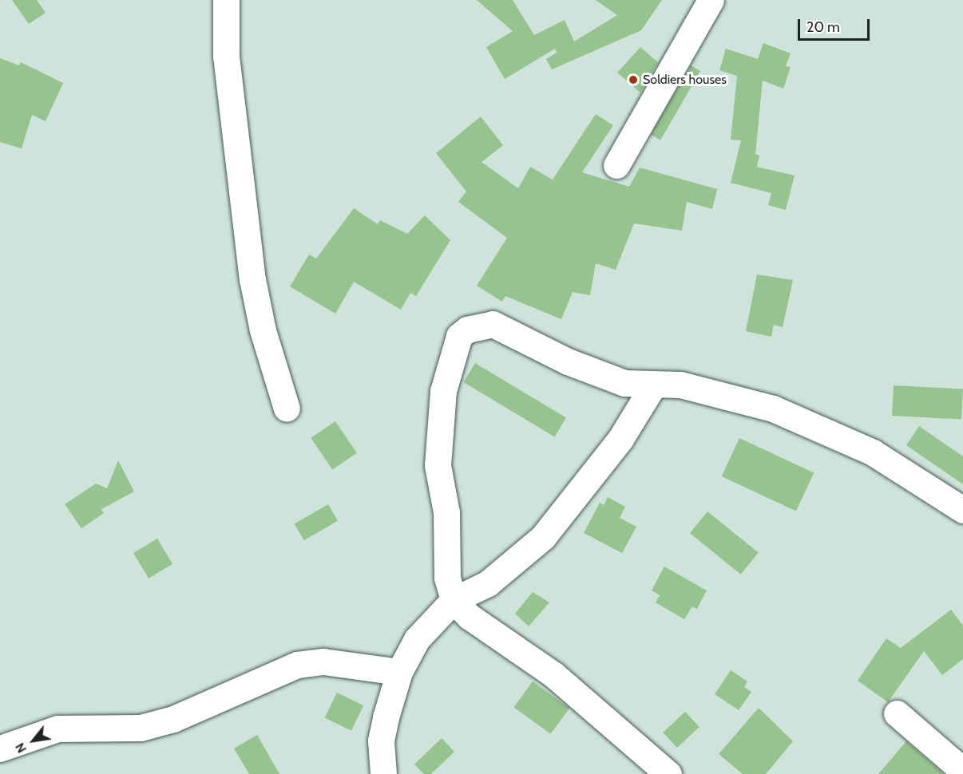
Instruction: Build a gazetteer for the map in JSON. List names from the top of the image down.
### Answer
{
  "places": ["Soldiers houses"],
  "scale_bar": "20 m",
  "north": "bottom left"
}
